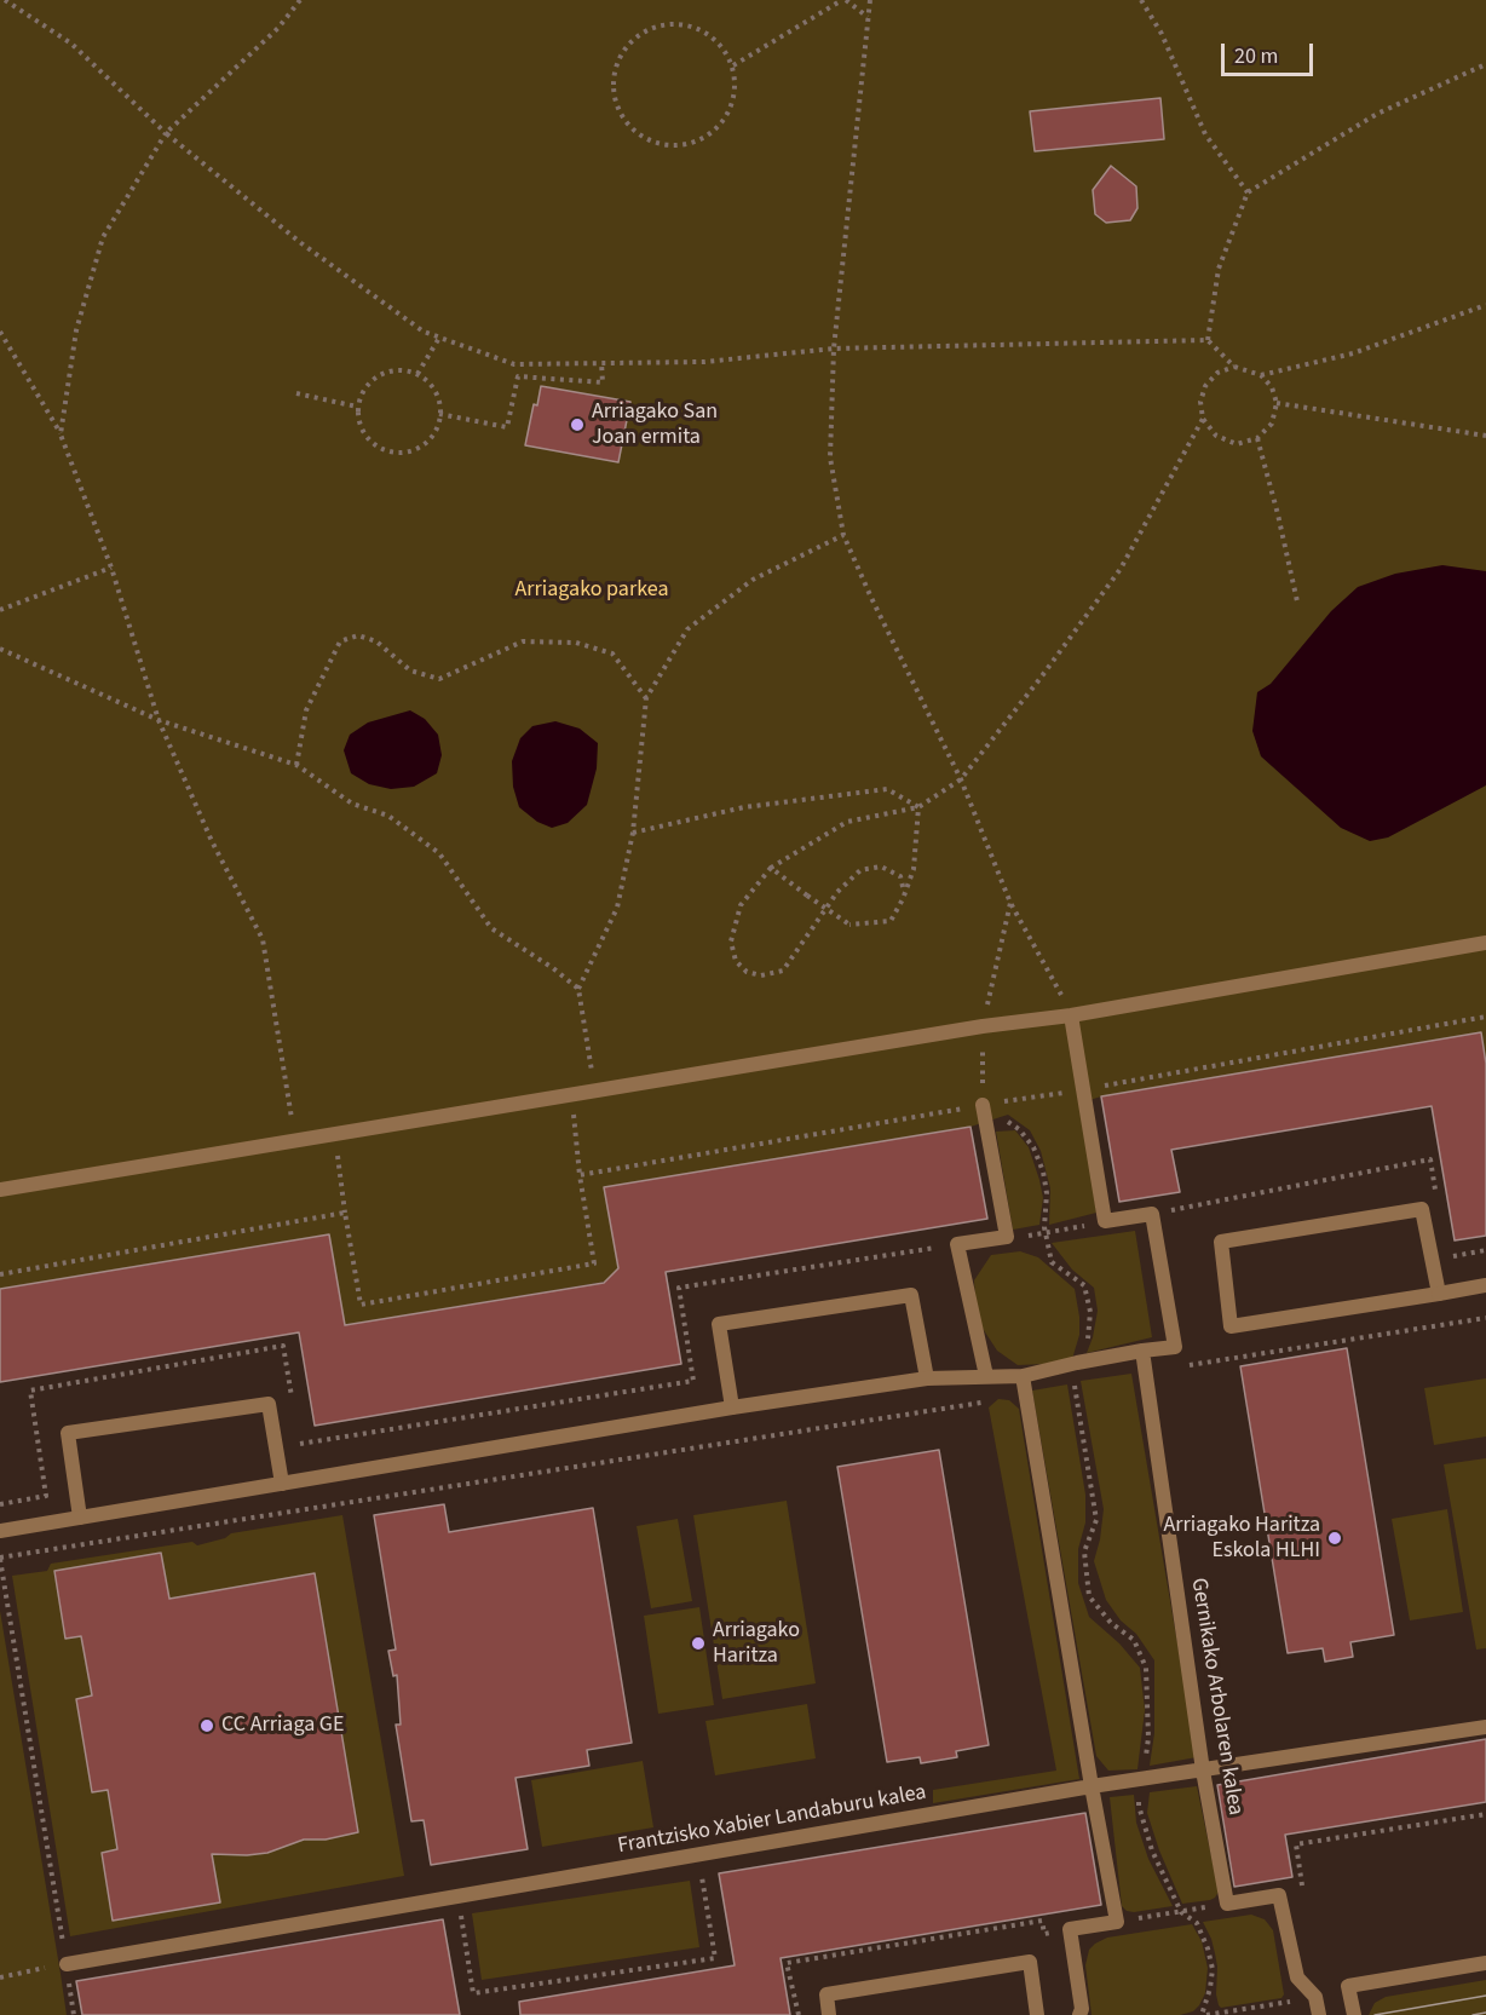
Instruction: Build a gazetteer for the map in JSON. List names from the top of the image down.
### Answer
{
  "streets": {
    "street": ["Gernikako Arbolaren kalea", "Frantzisko Xabier Landaburu kalea"]
  },
  "crossings": [
    ["Gernikako Arbolaren kalea", "Frantzisko Xabier Landaburu kalea"]
  ],
  "parks": ["Arriagako parkea"],
  "places": [
    "Arriagako San Joan ermita",
    "Arriagako Haritza Eskola HLHI",
    "Arriagako Haritza",
    "CC Arriaga GE"
  ],
  "scale_bar": "20 m"
}
